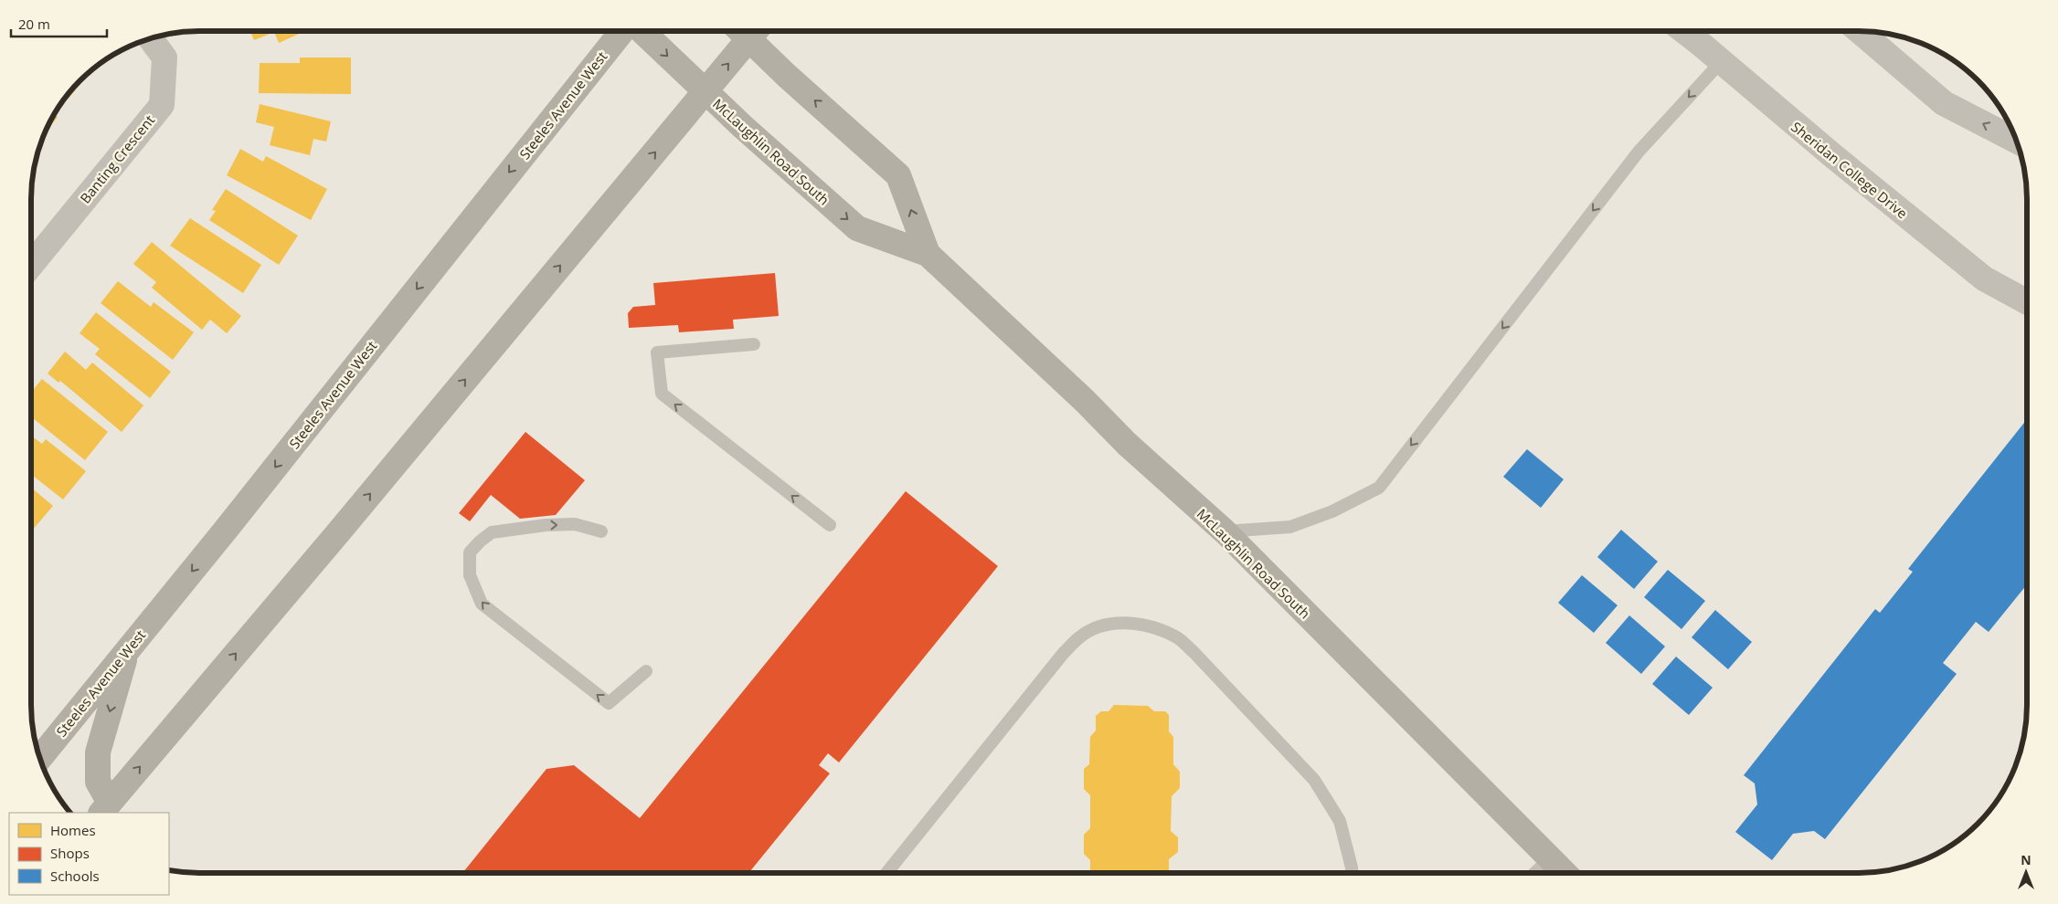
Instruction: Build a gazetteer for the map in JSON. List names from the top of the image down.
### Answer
{
  "streets": {
    "main road": ["Steeles Avenue West", "McLaughlin Road South"],
    "street": ["Banting Crescent", "Sheridan College Drive"]
  },
  "legend": ["Homes", "Shops", "Schools"],
  "scale_bar": "20 m",
  "north": "top"
}
